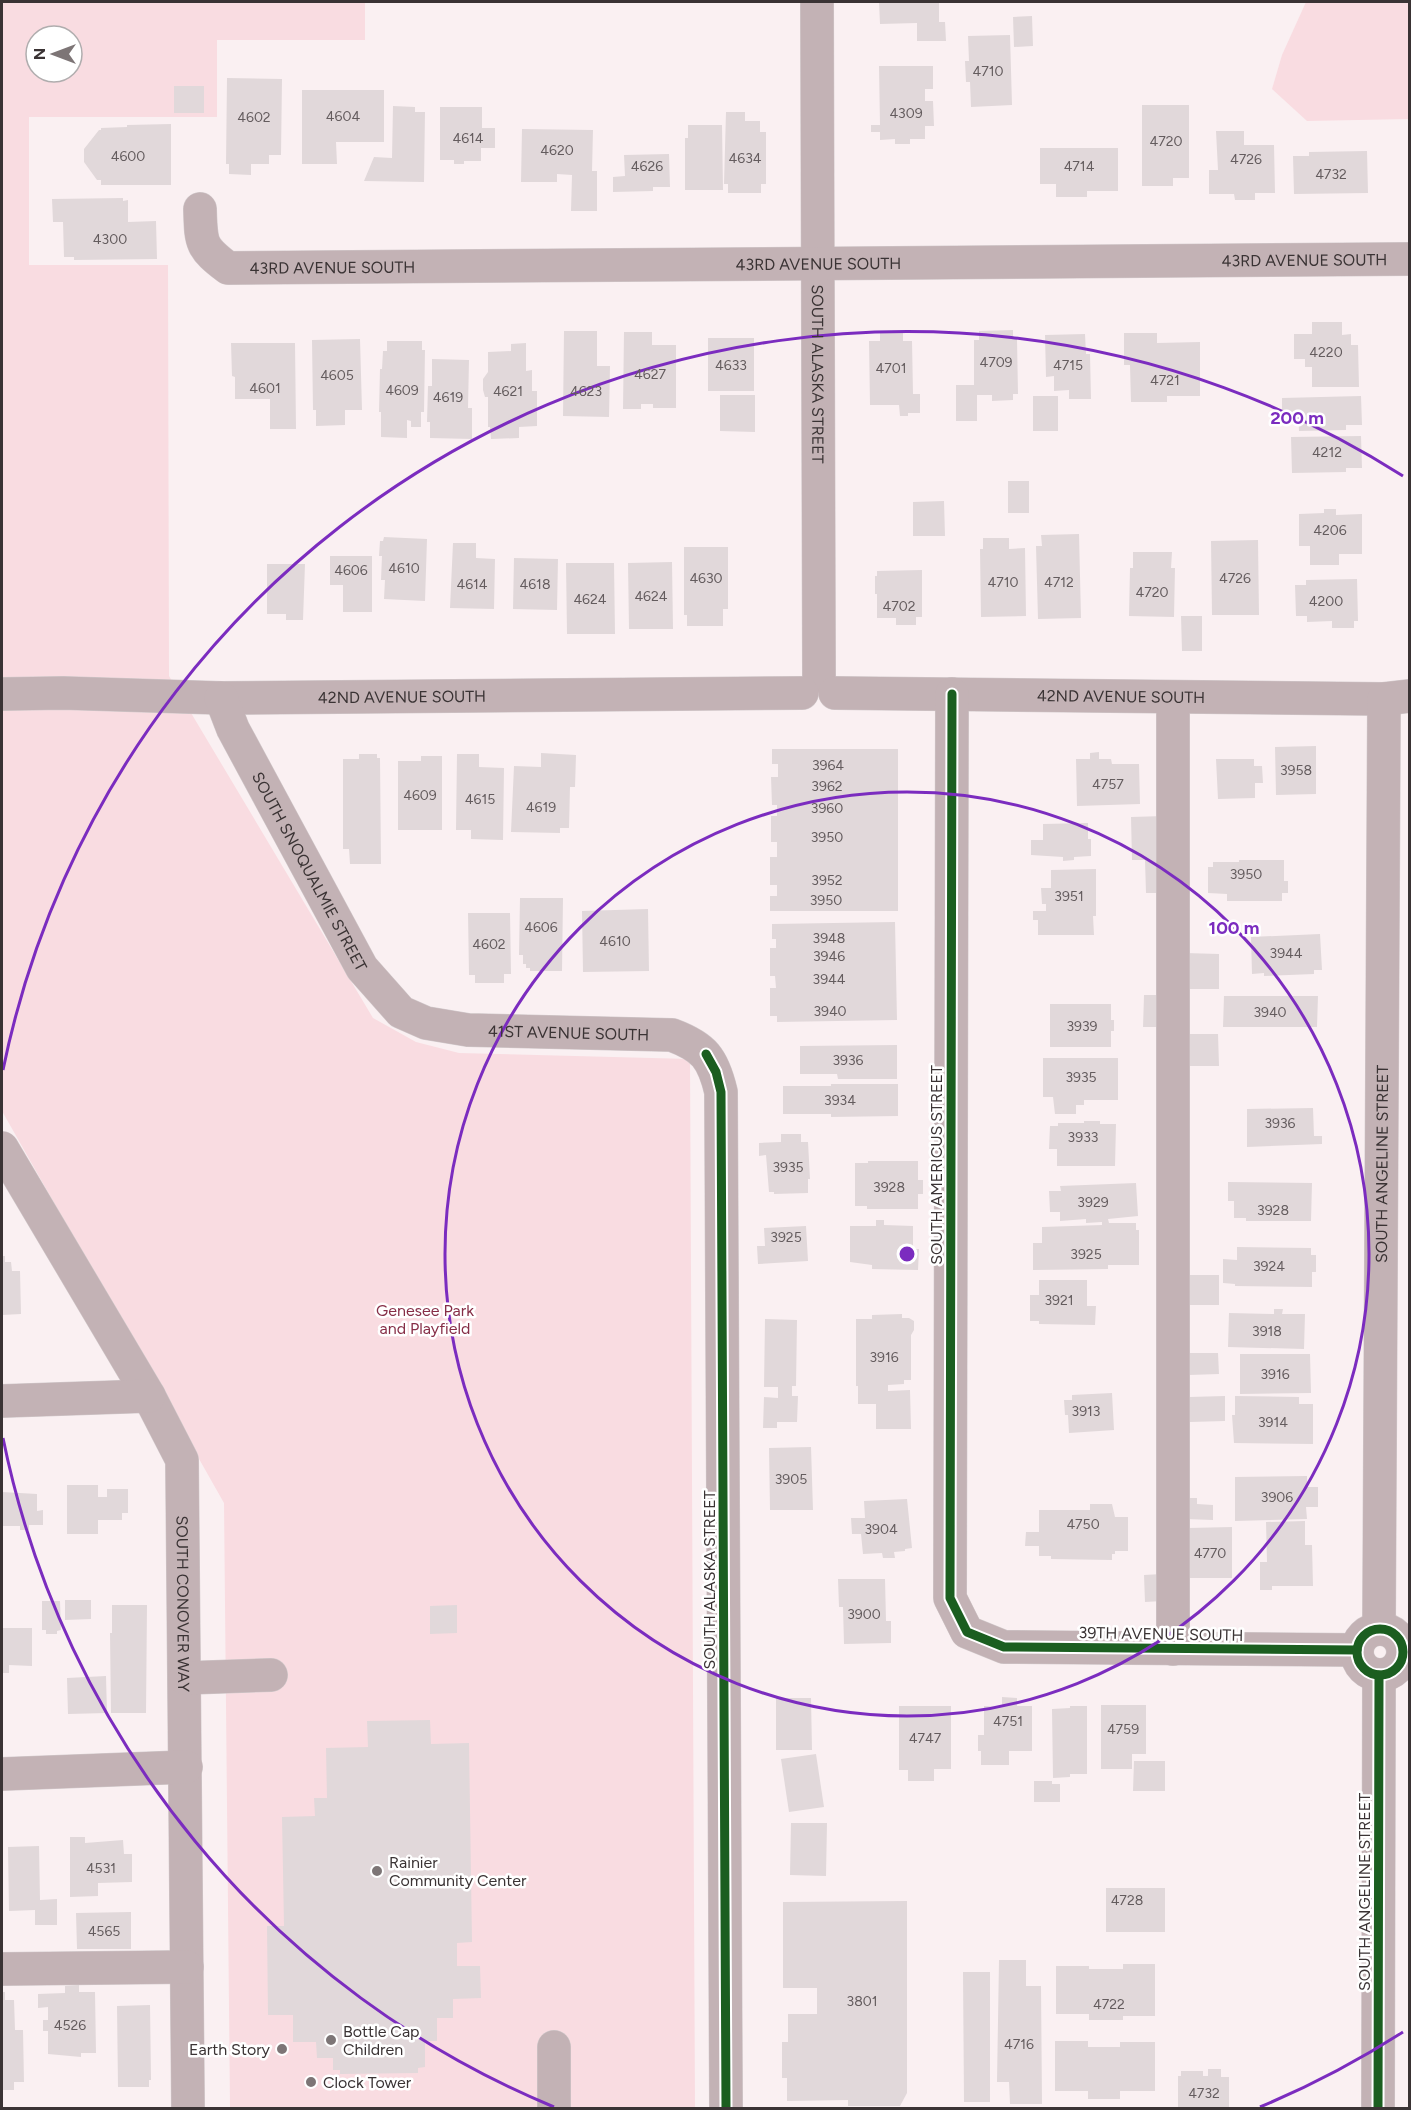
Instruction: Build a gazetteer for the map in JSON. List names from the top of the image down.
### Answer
{
  "streets": {
    "street": [
      "43RD AVENUE SOUTH",
      "SOUTH ALASKA STREET",
      "42ND AVENUE SOUTH",
      "SOUTH SNOQUALMIE STREET",
      "41ST AVENUE SOUTH",
      "SOUTH ANGELINE STREET",
      "SOUTH AMERICUS STREET",
      "SOUTH CONOVER WAY",
      "39TH AVENUE SOUTH"
    ]
  },
  "crossings": [
    ["43RD AVENUE SOUTH", "SOUTH ALASKA STREET"],
    ["SOUTH ALASKA STREET", "42ND AVENUE SOUTH"],
    ["SOUTH ALASKA STREET", "41ST AVENUE SOUTH"],
    ["42ND AVENUE SOUTH", "SOUTH SNOQUALMIE STREET"],
    ["42ND AVENUE SOUTH", "SOUTH ANGELINE STREET"],
    ["42ND AVENUE SOUTH", "SOUTH AMERICUS STREET"],
    ["SOUTH SNOQUALMIE STREET", "41ST AVENUE SOUTH"],
    ["SOUTH ANGELINE STREET", "39TH AVENUE SOUTH"],
    ["SOUTH AMERICUS STREET", "39TH AVENUE SOUTH"]
  ],
  "parks": ["Genesee Park and Playfield"],
  "places": [
    "Rainier Community Center",
    "Bottle Cap Children",
    "Earth Story",
    "Clock Tower"
  ],
  "house_numbers": [
    "4710",
    "4309",
    "4604",
    "4602",
    "4614",
    "4720",
    "4620",
    "4600",
    "4634",
    "4726",
    "4626",
    "4714",
    "4732",
    "4300",
    "4220",
    "4709",
    "4633",
    "4715",
    "4701",
    "4627",
    "4605",
    "4721",
    "4601",
    "4609",
    "4621",
    "4623",
    "4619",
    "4212",
    "4206",
    "4610",
    "4606",
    "4630",
    "4726",
    "4710",
    "4712",
    "4614",
    "4618",
    "4720",
    "4624",
    "4624",
    "4200",
    "4702",
    "3964",
    "3958",
    "4757",
    "3962",
    "4609",
    "4615",
    "4619",
    "3960",
    "3950",
    "3950",
    "3952",
    "3951",
    "3950",
    "4606",
    "3948",
    "4610",
    "4602",
    "3944",
    "3946",
    "3944",
    "3940",
    "3940",
    "3939",
    "3936",
    "3935",
    "3934",
    "3936",
    "3933",
    "3935",
    "3928",
    "3929",
    "3928",
    "3925",
    "3925",
    "3924",
    "3921",
    "3918",
    "3916",
    "3916",
    "3913",
    "3914",
    "3905",
    "3906",
    "4750",
    "3904",
    "4770",
    "3900",
    "4751",
    "4759",
    "4747",
    "4531",
    "4728",
    "4565",
    "3801",
    "4722",
    "4526",
    "4716",
    "4732"
  ],
  "north": "left",
  "rings": ["200 m", "100 m"]
}
